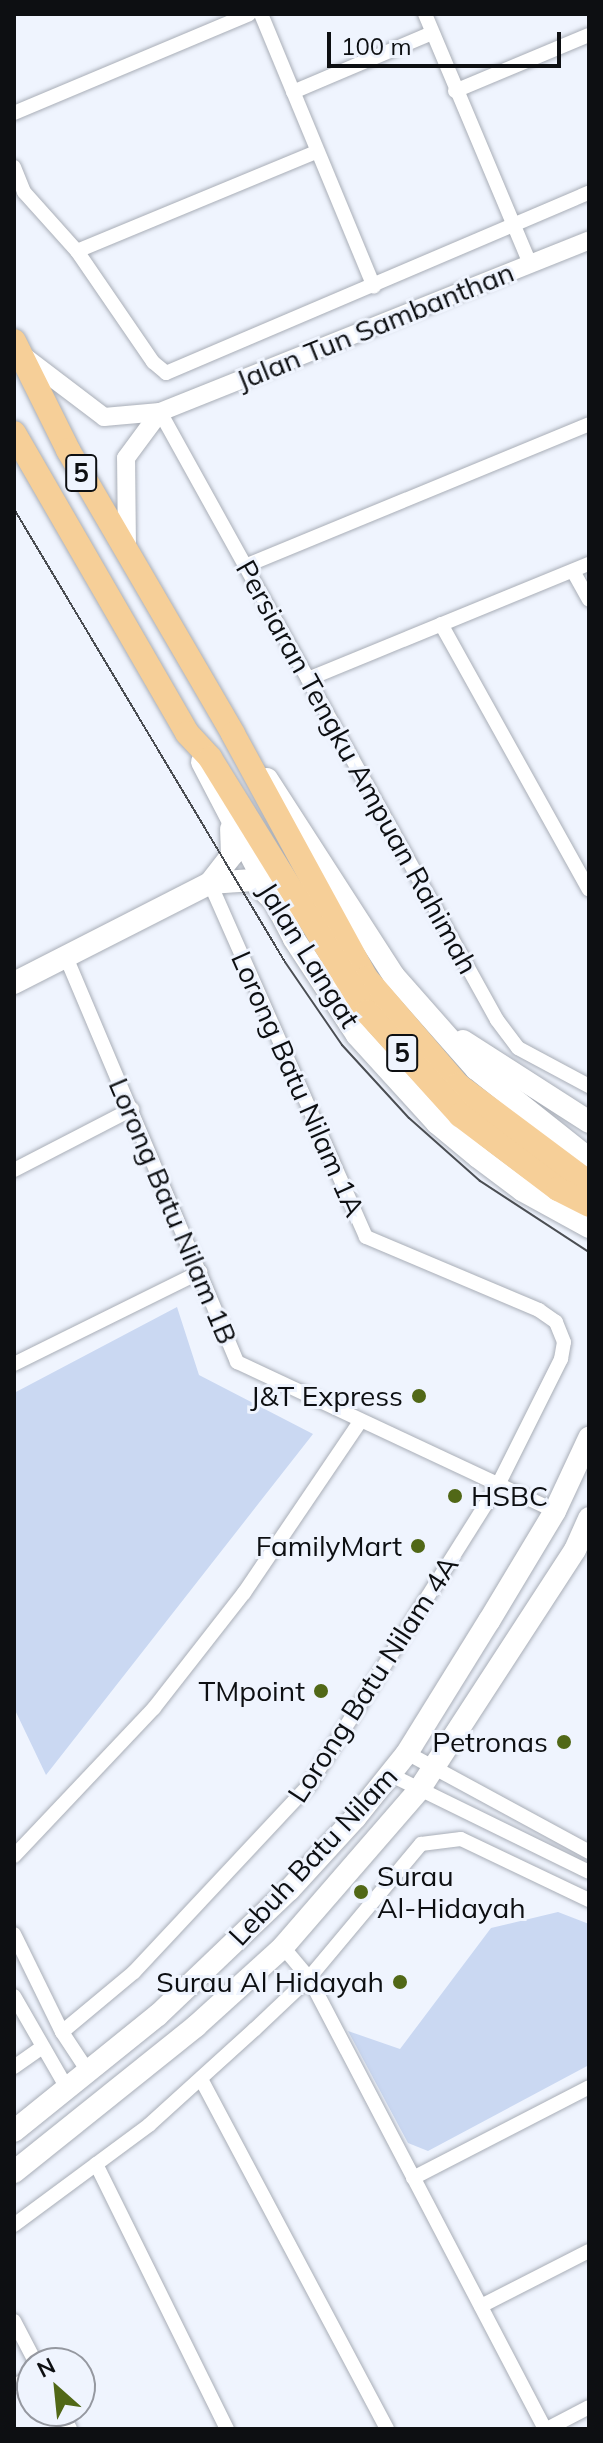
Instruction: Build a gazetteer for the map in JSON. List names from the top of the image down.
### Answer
{
  "streets": {
    "highway": ["5", "Jalan Langat"],
    "main road": ["Lebuh Batu Nilam"],
    "street": [
      "Jalan Tun Sambanthan",
      "Persiaran Tengku Ampuan Rahimah",
      "Lorong Batu Nilam 1A",
      "Lorong Batu Nilam 1B",
      "Lorong Batu Nilam 4A"
    ]
  },
  "crossings": [
    ["Jalan Tun Sambanthan", "5"],
    ["Jalan Tun Sambanthan", "Persiaran Tengku Ampuan Rahimah"],
    ["5", "Jalan Langat"],
    ["Lorong Batu Nilam 1A", "Lorong Batu Nilam 1B"],
    ["Lorong Batu Nilam 1A", "Lorong Batu Nilam 4A"],
    ["Lorong Batu Nilam 1B", "Lorong Batu Nilam 4A"],
    ["Lorong Batu Nilam 1B", "Lebuh Batu Nilam"]
  ],
  "places": [
    "J&T Express",
    "HSBC",
    "FamilyMart",
    "TMpoint",
    "Petronas",
    "Surau Al-Hidayah",
    "Surau Al Hidayah"
  ],
  "scale_bar": "100 m",
  "north": "top left"
}
